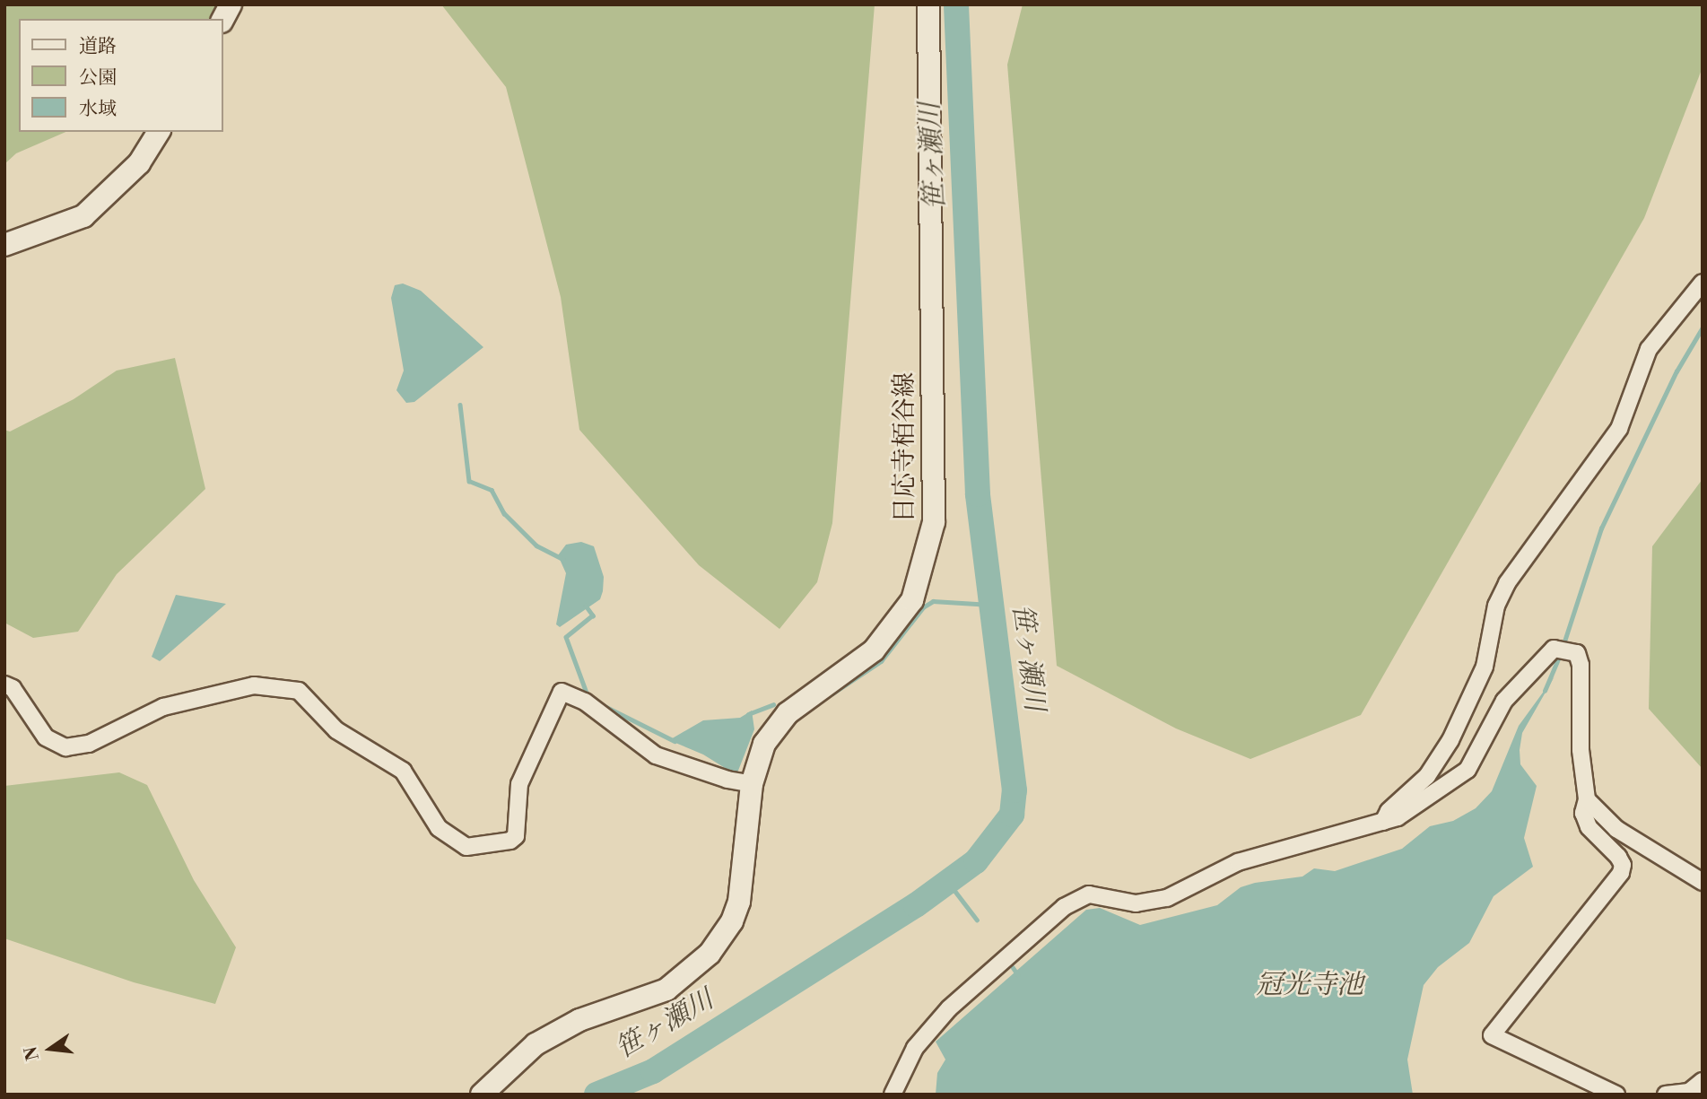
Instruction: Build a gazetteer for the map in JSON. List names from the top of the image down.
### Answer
{
  "streets": {
    "main road": ["日応寺栢谷線"]
  },
  "water": ["笹ヶ瀬川", "冠光寺池"],
  "legend": ["道路", "公園", "水域"],
  "north": "left"
}
